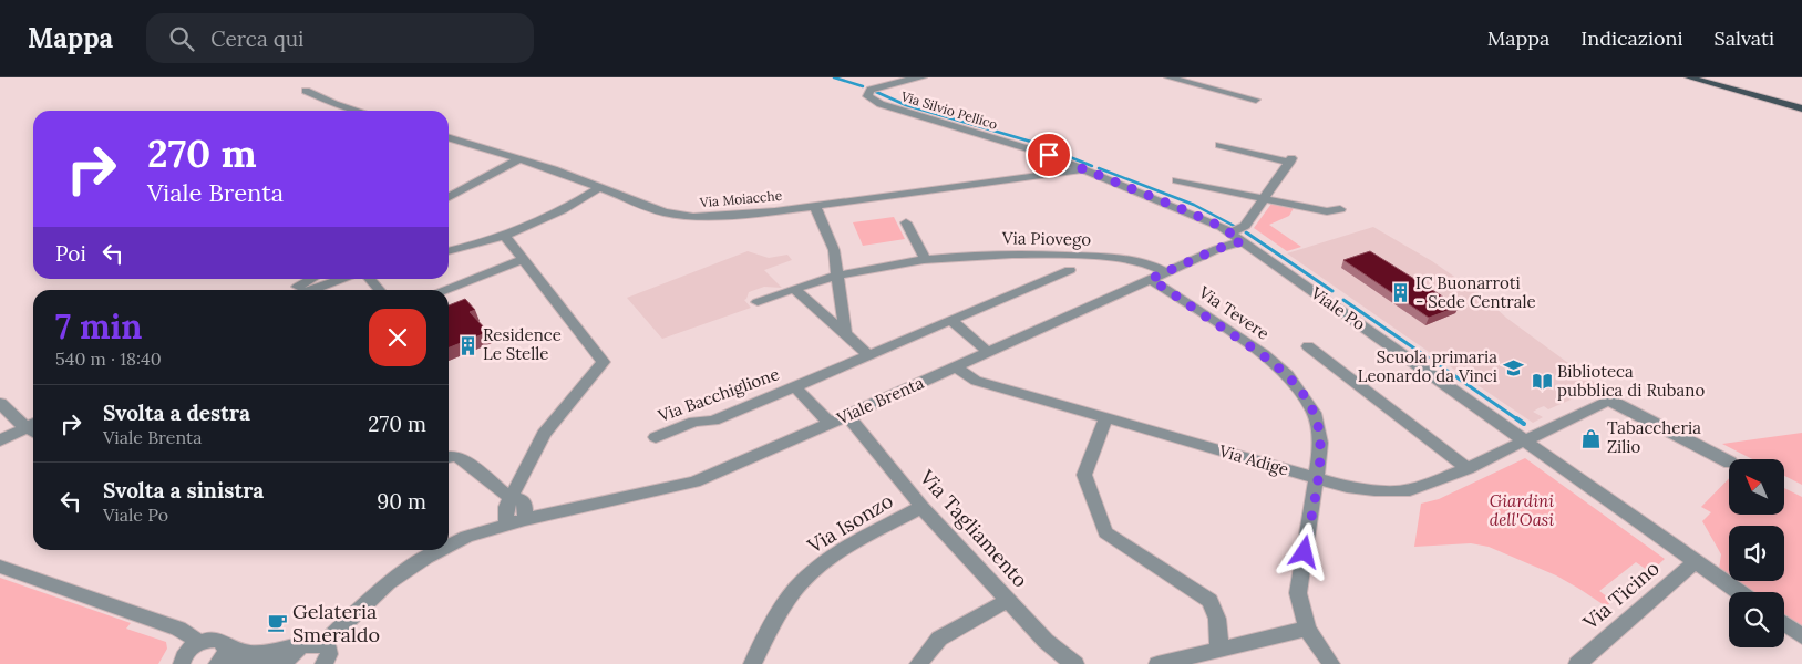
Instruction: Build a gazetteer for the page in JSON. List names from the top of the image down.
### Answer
{
  "streets": {
    "street": [
      "Via Silvio Pellico",
      "Via Moiacche",
      "Via Piovego",
      "Viale Po",
      "Via Tevere",
      "Via Bacchiglione",
      "Viale Brenta",
      "Via Adige",
      "Via Isonzo",
      "Via Tagliamento",
      "Via Ticino"
    ]
  },
  "crossings": [
    ["Via Silvio Pellico", "Via Moiacche"],
    ["Via Silvio Pellico", "Viale Po"],
    ["Via Moiacche", "Viale Po"],
    ["Via Piovego", "Viale Brenta"],
    ["Viale Po", "Viale Brenta"],
    ["Viale Po", "Via Adige"],
    ["Viale Po", "Via Ticino"],
    ["Via Tevere", "Viale Brenta"],
    ["Via Tevere", "Via Adige"],
    ["Via Bacchiglione", "Viale Brenta"],
    ["Viale Brenta", "Via Adige"],
    ["Viale Brenta", "Via Tagliamento"],
    ["Via Isonzo", "Via Tagliamento"]
  ],
  "parks": ["Giardini dell'Oasi"],
  "places": {
    "building": ["IC Buonarroti - Sede Centrale", "Residence Le Stelle"],
    "school or university": ["Scuola primaria Leonardo da Vinci"],
    "library": ["Biblioteca pubblica di Rubano"],
    "shop": ["Tabaccheria Zilio"],
    "cafe": ["Gelateria Smeraldo"]
  },
  "north": "top left",
  "page": {
    "header": "Mappa",
    "search": "Cerca qui",
    "nav": ["Mappa", "Indicazioni", "Salvati"],
    "turn": ["270 m", "Viale Brenta"],
    "then": "Poi",
    "heading": ["7 min", "540 m · 18:40"],
    "list": [
      {
        "name": "Svolta a destra",
        "note": "Viale Brenta",
        "value": "270 m"
      },
      {
        "name": "Svolta a sinistra",
        "note": "Viale Po",
        "value": "90 m"
      }
    ]
  }
}
